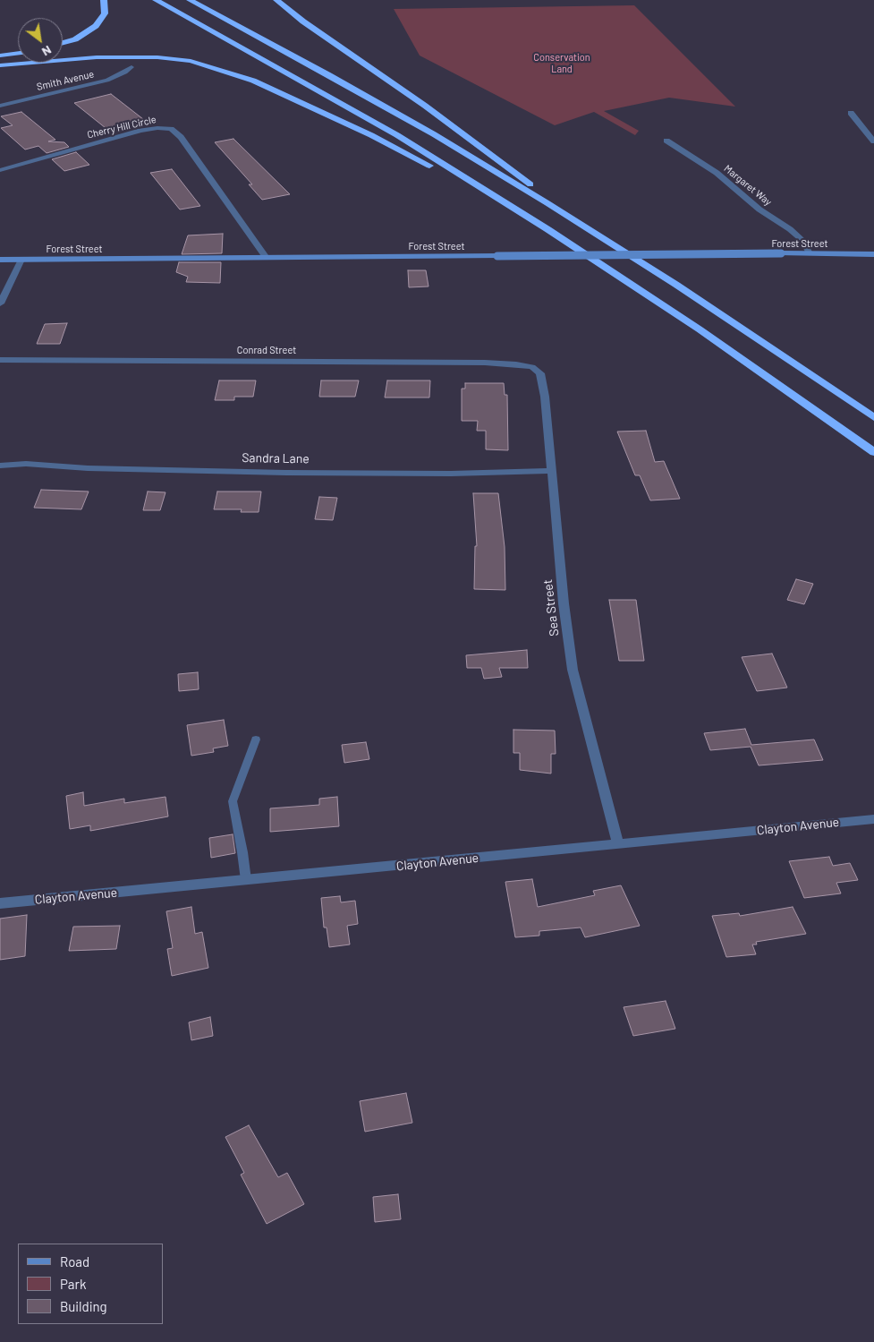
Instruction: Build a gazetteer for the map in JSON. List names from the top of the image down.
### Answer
{
  "streets": {
    "street": [
      "Smith Avenue",
      "Cherry Hill Circle",
      "Margaret Way",
      "Forest Street",
      "Conrad Street",
      "Sandra Lane",
      "Sea Street",
      "Clayton Avenue"
    ]
  },
  "crossings": [
    ["Cherry Hill Circle", "Forest Street"],
    ["Margaret Way", "Forest Street"],
    ["Conrad Street", "Sea Street"],
    ["Sandra Lane", "Sea Street"],
    ["Sea Street", "Clayton Avenue"]
  ],
  "parks": ["Conservation Land"],
  "legend": ["Road", "Park", "Building"],
  "north": "bottom right"
}
